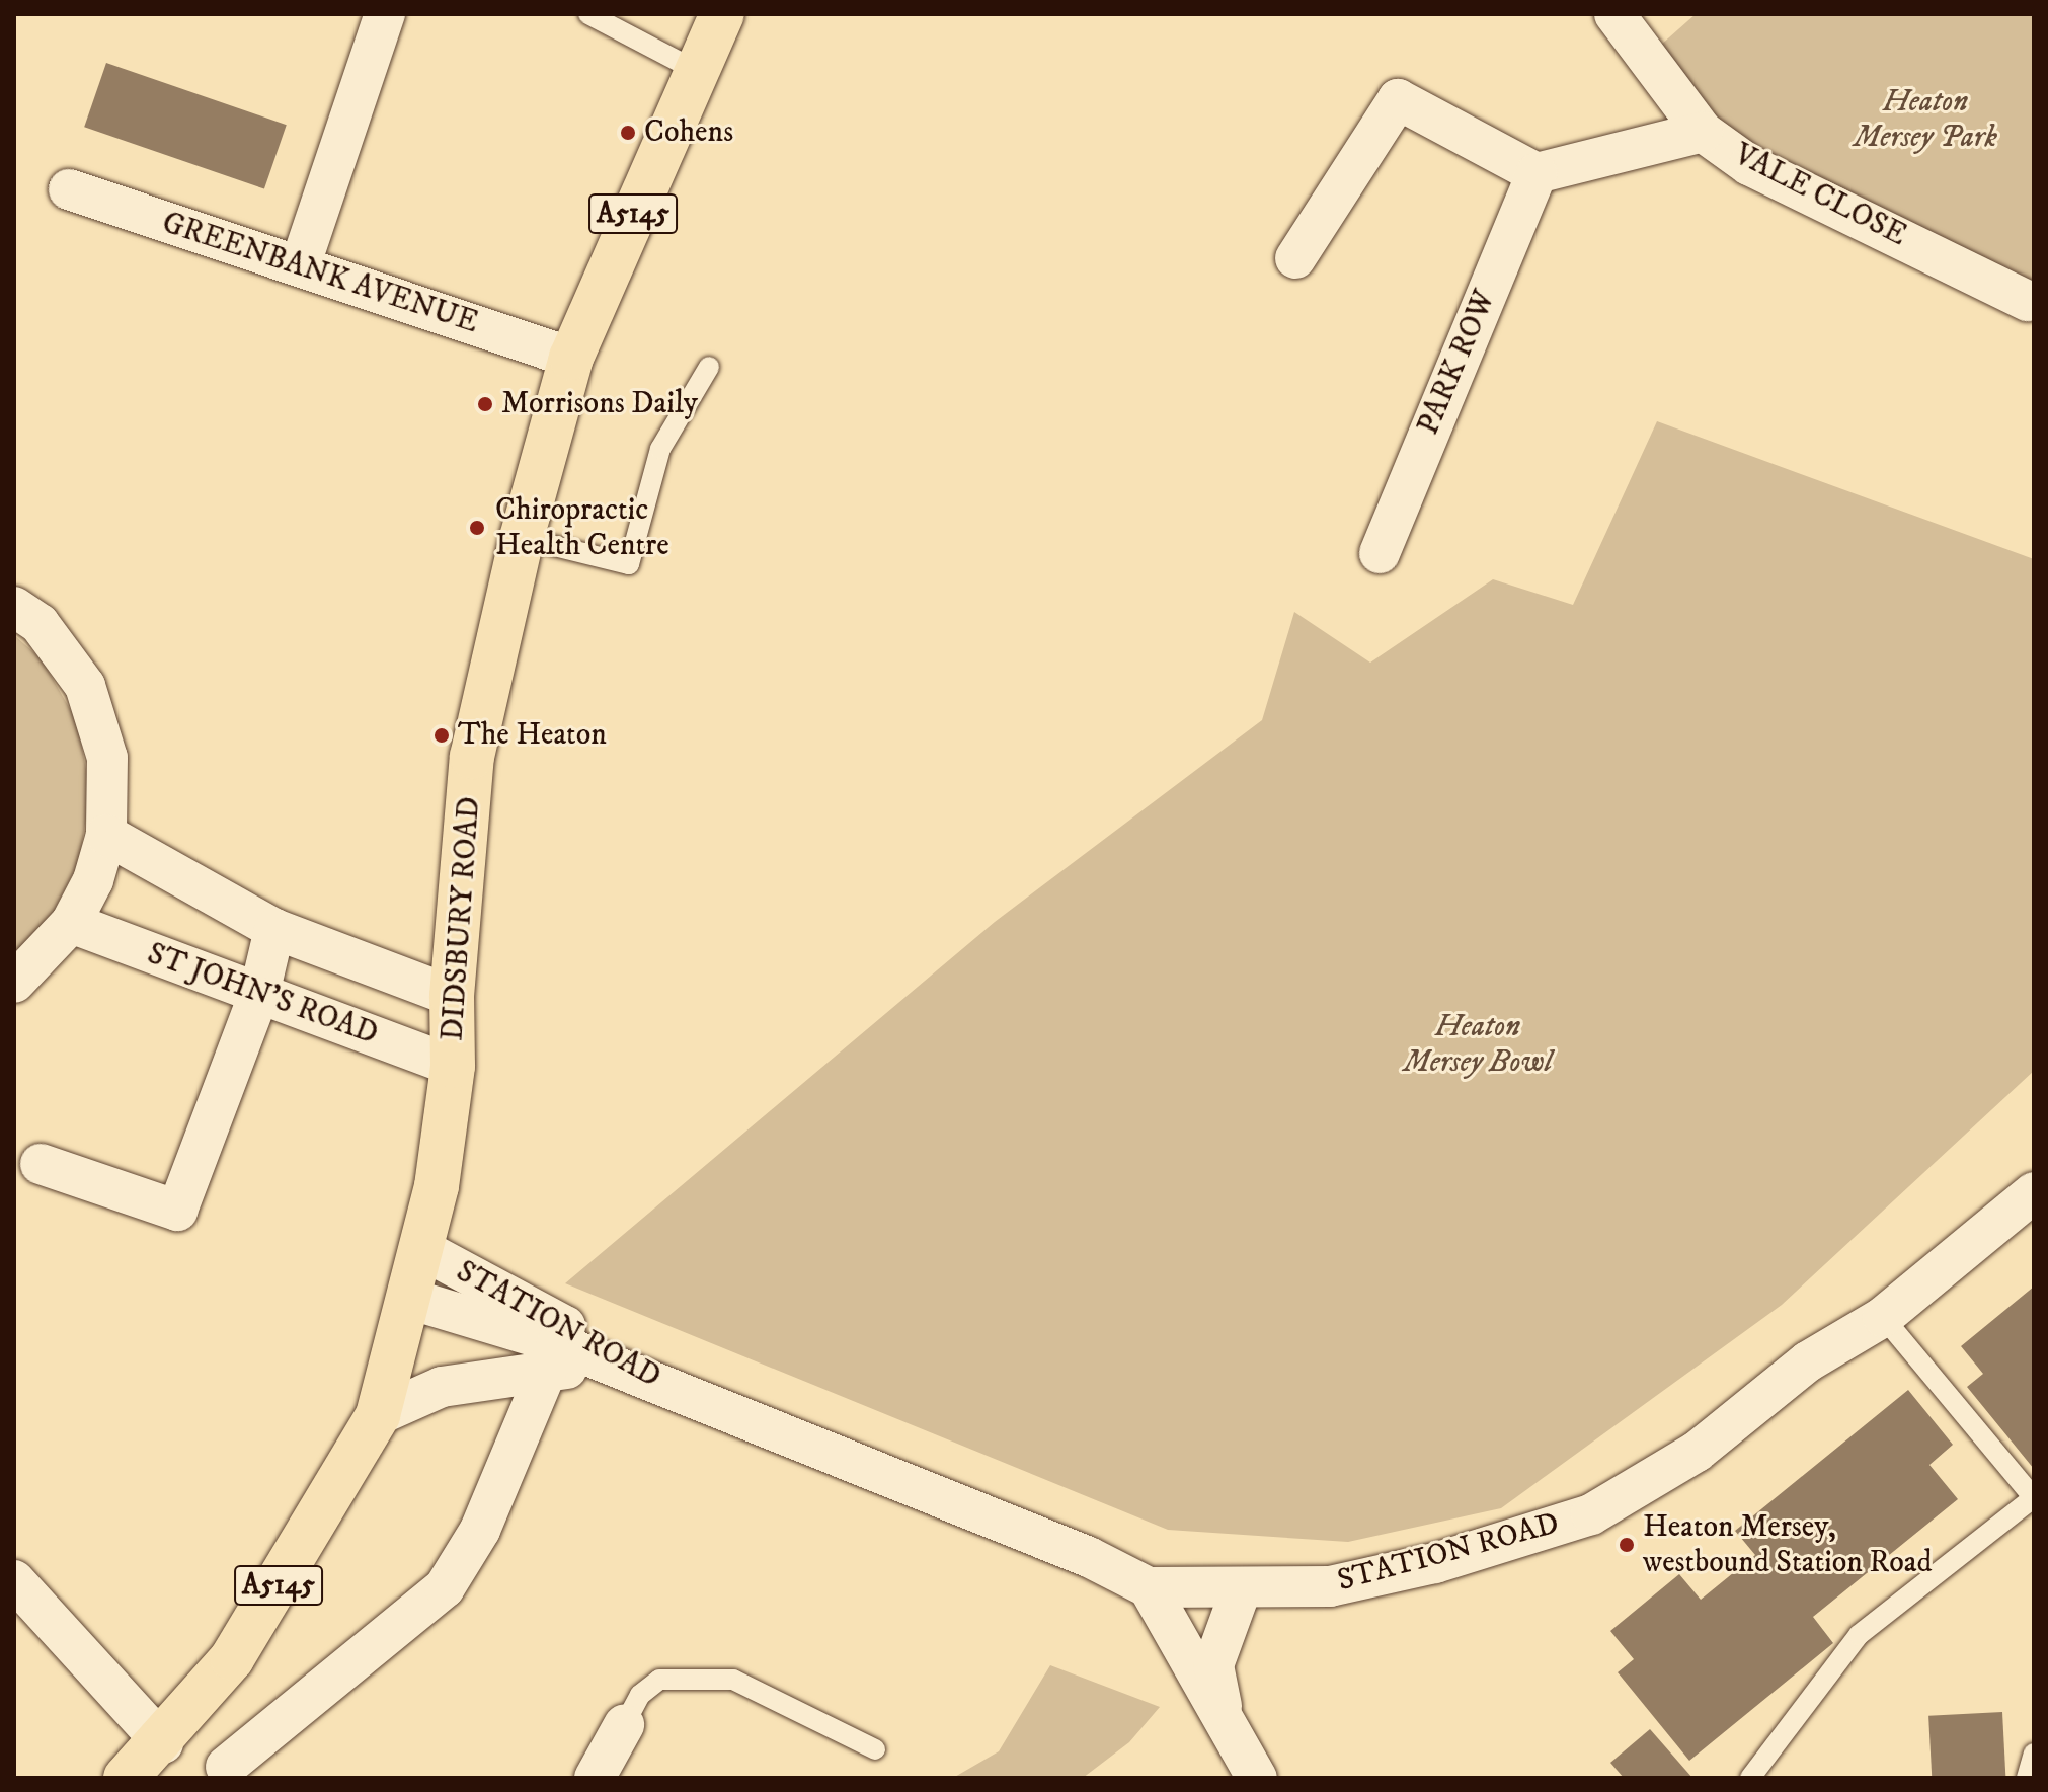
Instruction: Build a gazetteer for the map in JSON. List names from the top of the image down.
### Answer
{
  "streets": {
    "main road": ["A5145", "DIDSBURY ROAD"],
    "street": [
      "VALE CLOSE",
      "GREENBANK AVENUE",
      "PARK ROW",
      "ST JOHN'S ROAD",
      "STATION ROAD"
    ]
  },
  "crossings": [
    ["GREENBANK AVENUE", "DIDSBURY ROAD"],
    ["DIDSBURY ROAD", "ST JOHN'S ROAD"],
    ["DIDSBURY ROAD", "STATION ROAD"]
  ],
  "parks": ["Heaton Mersey Park", "Heaton Mersey Bowl"],
  "places": [
    "Cohens",
    "Morrisons Daily",
    "Chiropractic Health Centre",
    "The Heaton",
    "Heaton Mersey, westbound Station Road"
  ]
}
